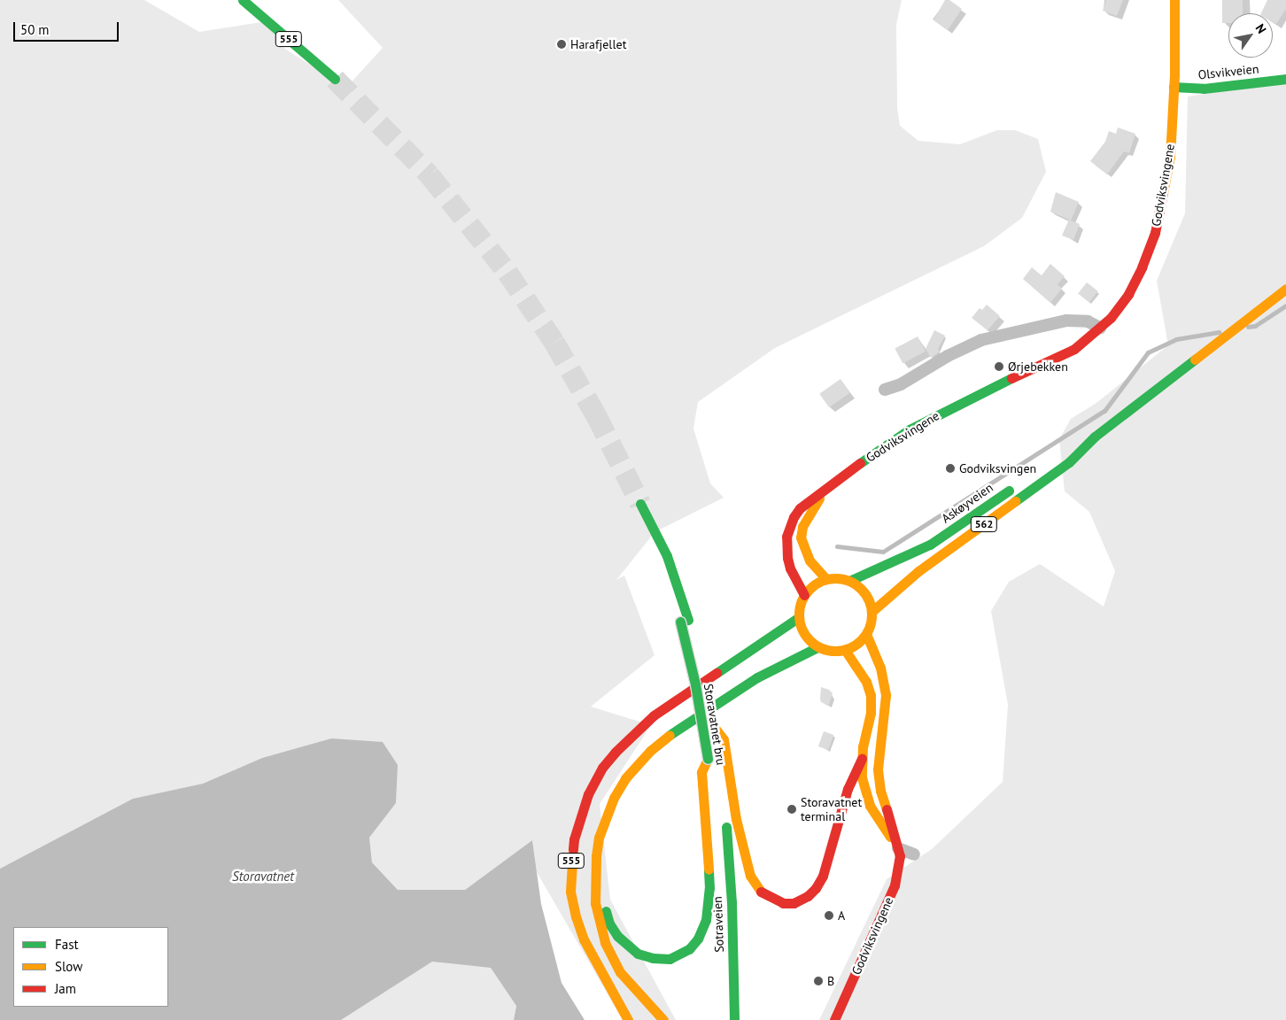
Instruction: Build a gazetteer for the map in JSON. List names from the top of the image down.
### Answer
{
  "streets": {
    "main road": [
      "555",
      "Olsvikveien",
      "Godviksvingene",
      "Askøyveien",
      "562",
      "Storavatnet bru",
      "Sotraveien"
    ]
  },
  "crossings": [
    ["555", "Godviksvingene"],
    ["555", "Askøyveien"],
    ["555", "562"],
    ["555", "Storavatnet bru"],
    ["555", "Sotraveien"],
    ["Olsvikveien", "Godviksvingene"],
    ["Godviksvingene", "Askøyveien"],
    ["Godviksvingene", "562"],
    ["Askøyveien", "562"],
    ["Storavatnet bru", "Sotraveien"]
  ],
  "water": ["Storavatnet"],
  "places": [
    "Harafjellet",
    "Ørjebekken",
    "Godviksvingen",
    "Storavatnet terminal",
    "A",
    "B"
  ],
  "legend": ["Fast", "Slow", "Jam"],
  "scale_bar": "50 m",
  "north": "top right"
}
